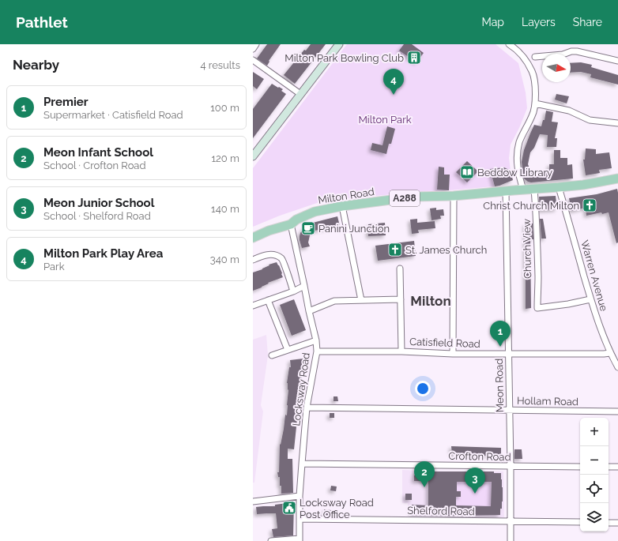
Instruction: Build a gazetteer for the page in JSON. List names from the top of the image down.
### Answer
{
  "streets": {
    "main road": ["Milton Road", "A288"],
    "street": [
      "Church View",
      "Warren Avenue",
      "Catisfield Road",
      "Meon Road",
      "Locksway Road",
      "Hollam Road",
      "Crofton Road",
      "Shelford Road"
    ]
  },
  "crossings": [
    ["Milton Road", "Church View"],
    ["Milton Road", "Warren Avenue"],
    ["Milton Road", "Meon Road"],
    ["Milton Road", "Locksway Road"],
    ["Church View", "Warren Avenue"],
    ["Warren Avenue", "Catisfield Road"],
    ["Catisfield Road", "Meon Road"],
    ["Catisfield Road", "Locksway Road"],
    ["Meon Road", "Hollam Road"],
    ["Meon Road", "Crofton Road"],
    ["Meon Road", "Shelford Road"],
    ["Locksway Road", "Hollam Road"],
    ["Locksway Road", "Crofton Road"],
    ["Locksway Road", "Shelford Road"]
  ],
  "districts": ["Milton"],
  "parks": ["Milton Park"],
  "places": {
    "building": ["Milton Park Bowling Club"],
    "library": ["Beddow Library"],
    "church": ["Christ Church Milton", "St. James Church"],
    "cafe": ["Panini Junction"],
    "public building": ["Locksway Road Post Office"]
  },
  "north": "right",
  "page": {
    "header": "Pathlet",
    "nav": ["Map", "Layers", "Share"],
    "heading": ["Nearby", "4 results"],
    "pins": [
      "4",
      "1",
      "2",
      "3"
    ],
    "list": [
      {
        "mark": "1",
        "name": "Premier",
        "note": "Supermarket · Catisfield Road",
        "value": "100 m"
      },
      {
        "mark": "2",
        "name": "Meon Infant School",
        "note": "School · Crofton Road",
        "value": "120 m"
      },
      {
        "mark": "3",
        "name": "Meon Junior School",
        "note": "School · Shelford Road",
        "value": "140 m"
      },
      {
        "mark": "4",
        "name": "Milton Park Play Area",
        "note": "Park",
        "value": "340 m"
      }
    ],
    "map_buttons": ["+", "−"]
  }
}
